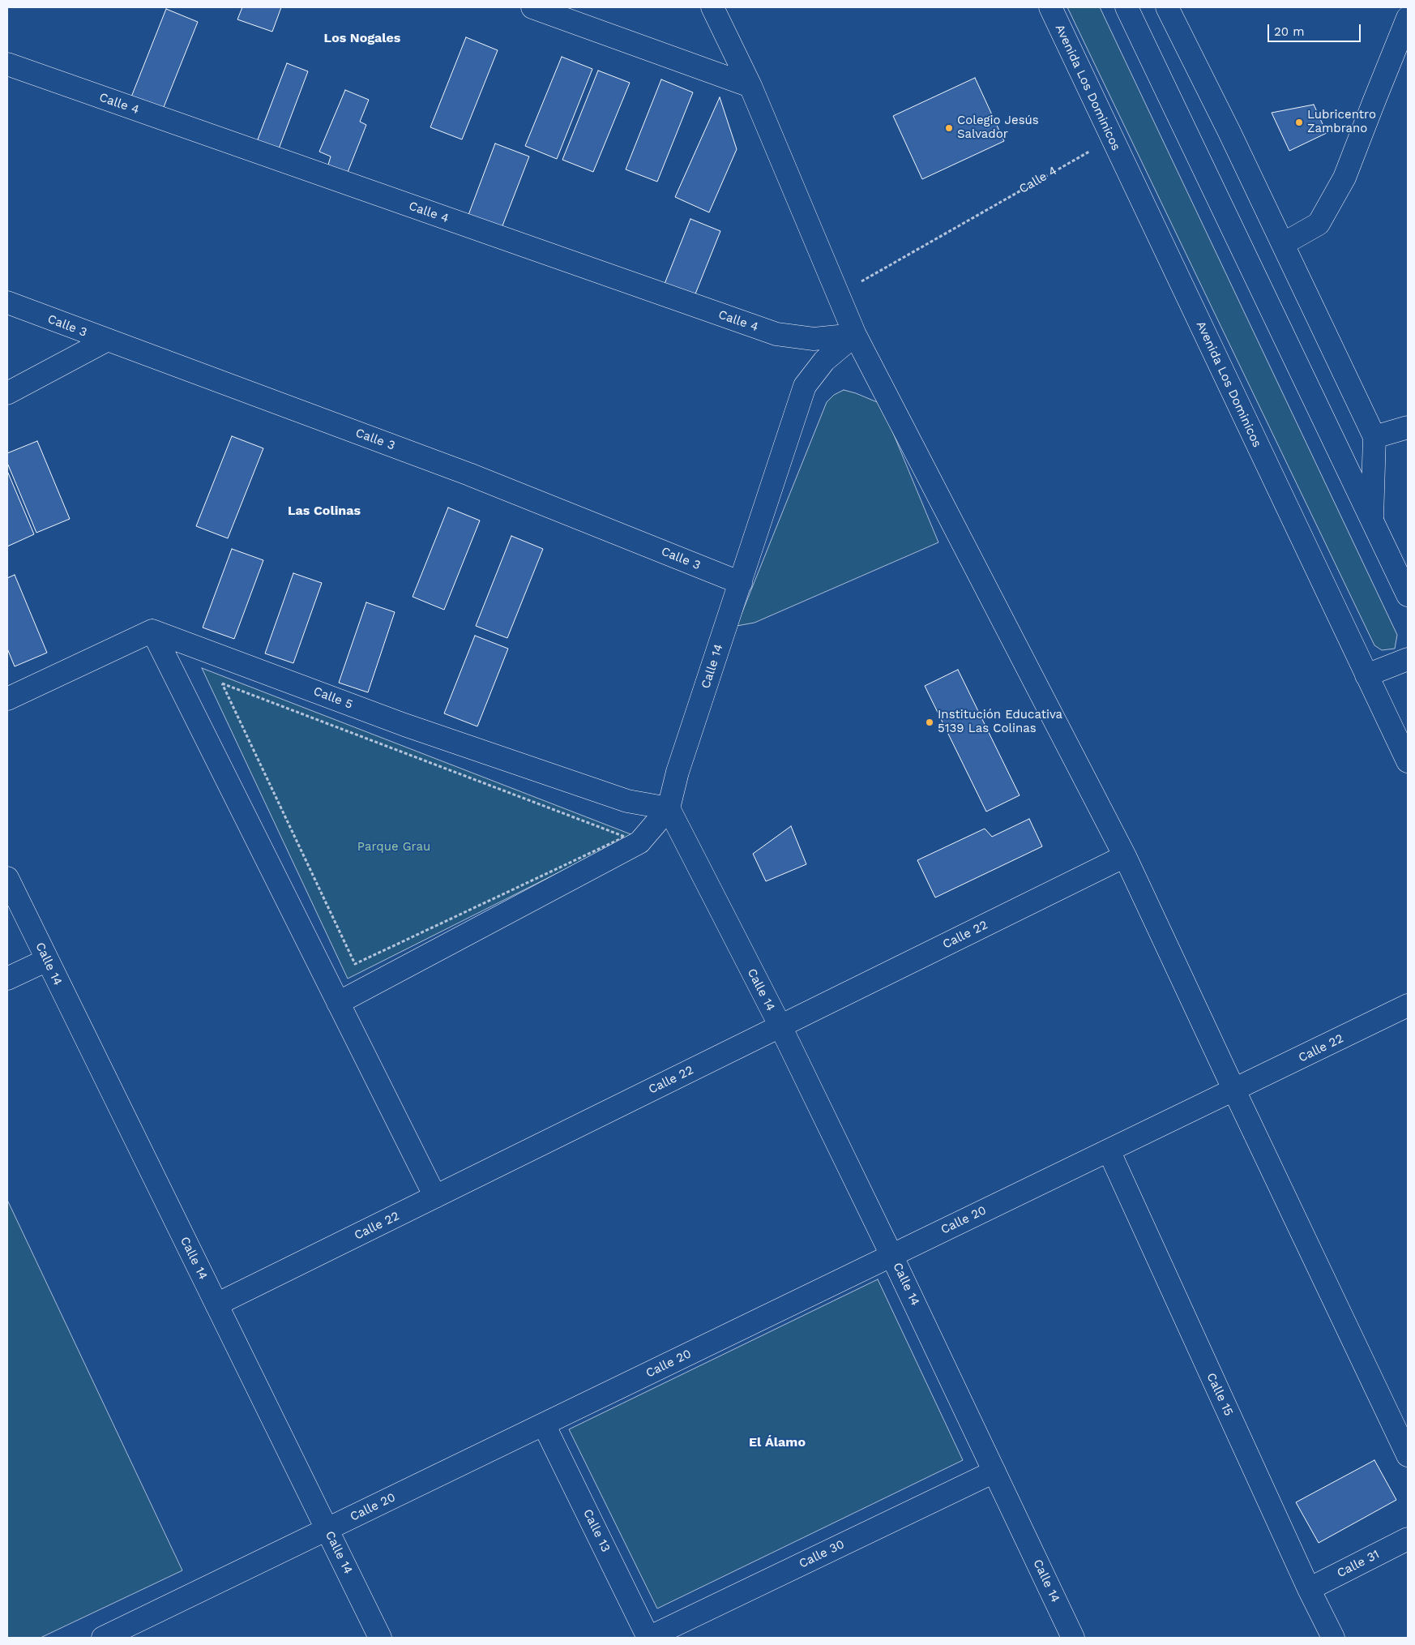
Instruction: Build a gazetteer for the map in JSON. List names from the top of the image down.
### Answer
{
  "streets": {
    "street": [
      "Avenida Los Dominicos",
      "Calle 4",
      "Calle 3",
      "Calle 14",
      "Calle 5",
      "Calle 22",
      "Calle 20",
      "Calle 15",
      "Calle 13",
      "Calle 30",
      "Calle 31"
    ]
  },
  "crossings": [
    ["Avenida Los Dominicos", "Calle 4"],
    ["Calle 4", "Calle 14"],
    ["Calle 3", "Calle 14"],
    ["Calle 14", "Calle 5"],
    ["Calle 14", "Calle 22"],
    ["Calle 14", "Calle 20"],
    ["Calle 14", "Calle 30"],
    ["Calle 22", "Calle 20"],
    ["Calle 20", "Calle 15"],
    ["Calle 20", "Calle 13"],
    ["Calle 15", "Calle 31"],
    ["Calle 13", "Calle 30"]
  ],
  "districts": ["Los Nogales", "Las Colinas", "El Álamo"],
  "parks": ["Parque Grau"],
  "places": ["Lubricentro Zambrano", "Colegio Jesús Salvador", "Institución Educativa 5139 Las Colinas"],
  "scale_bar": "20 m"
}
